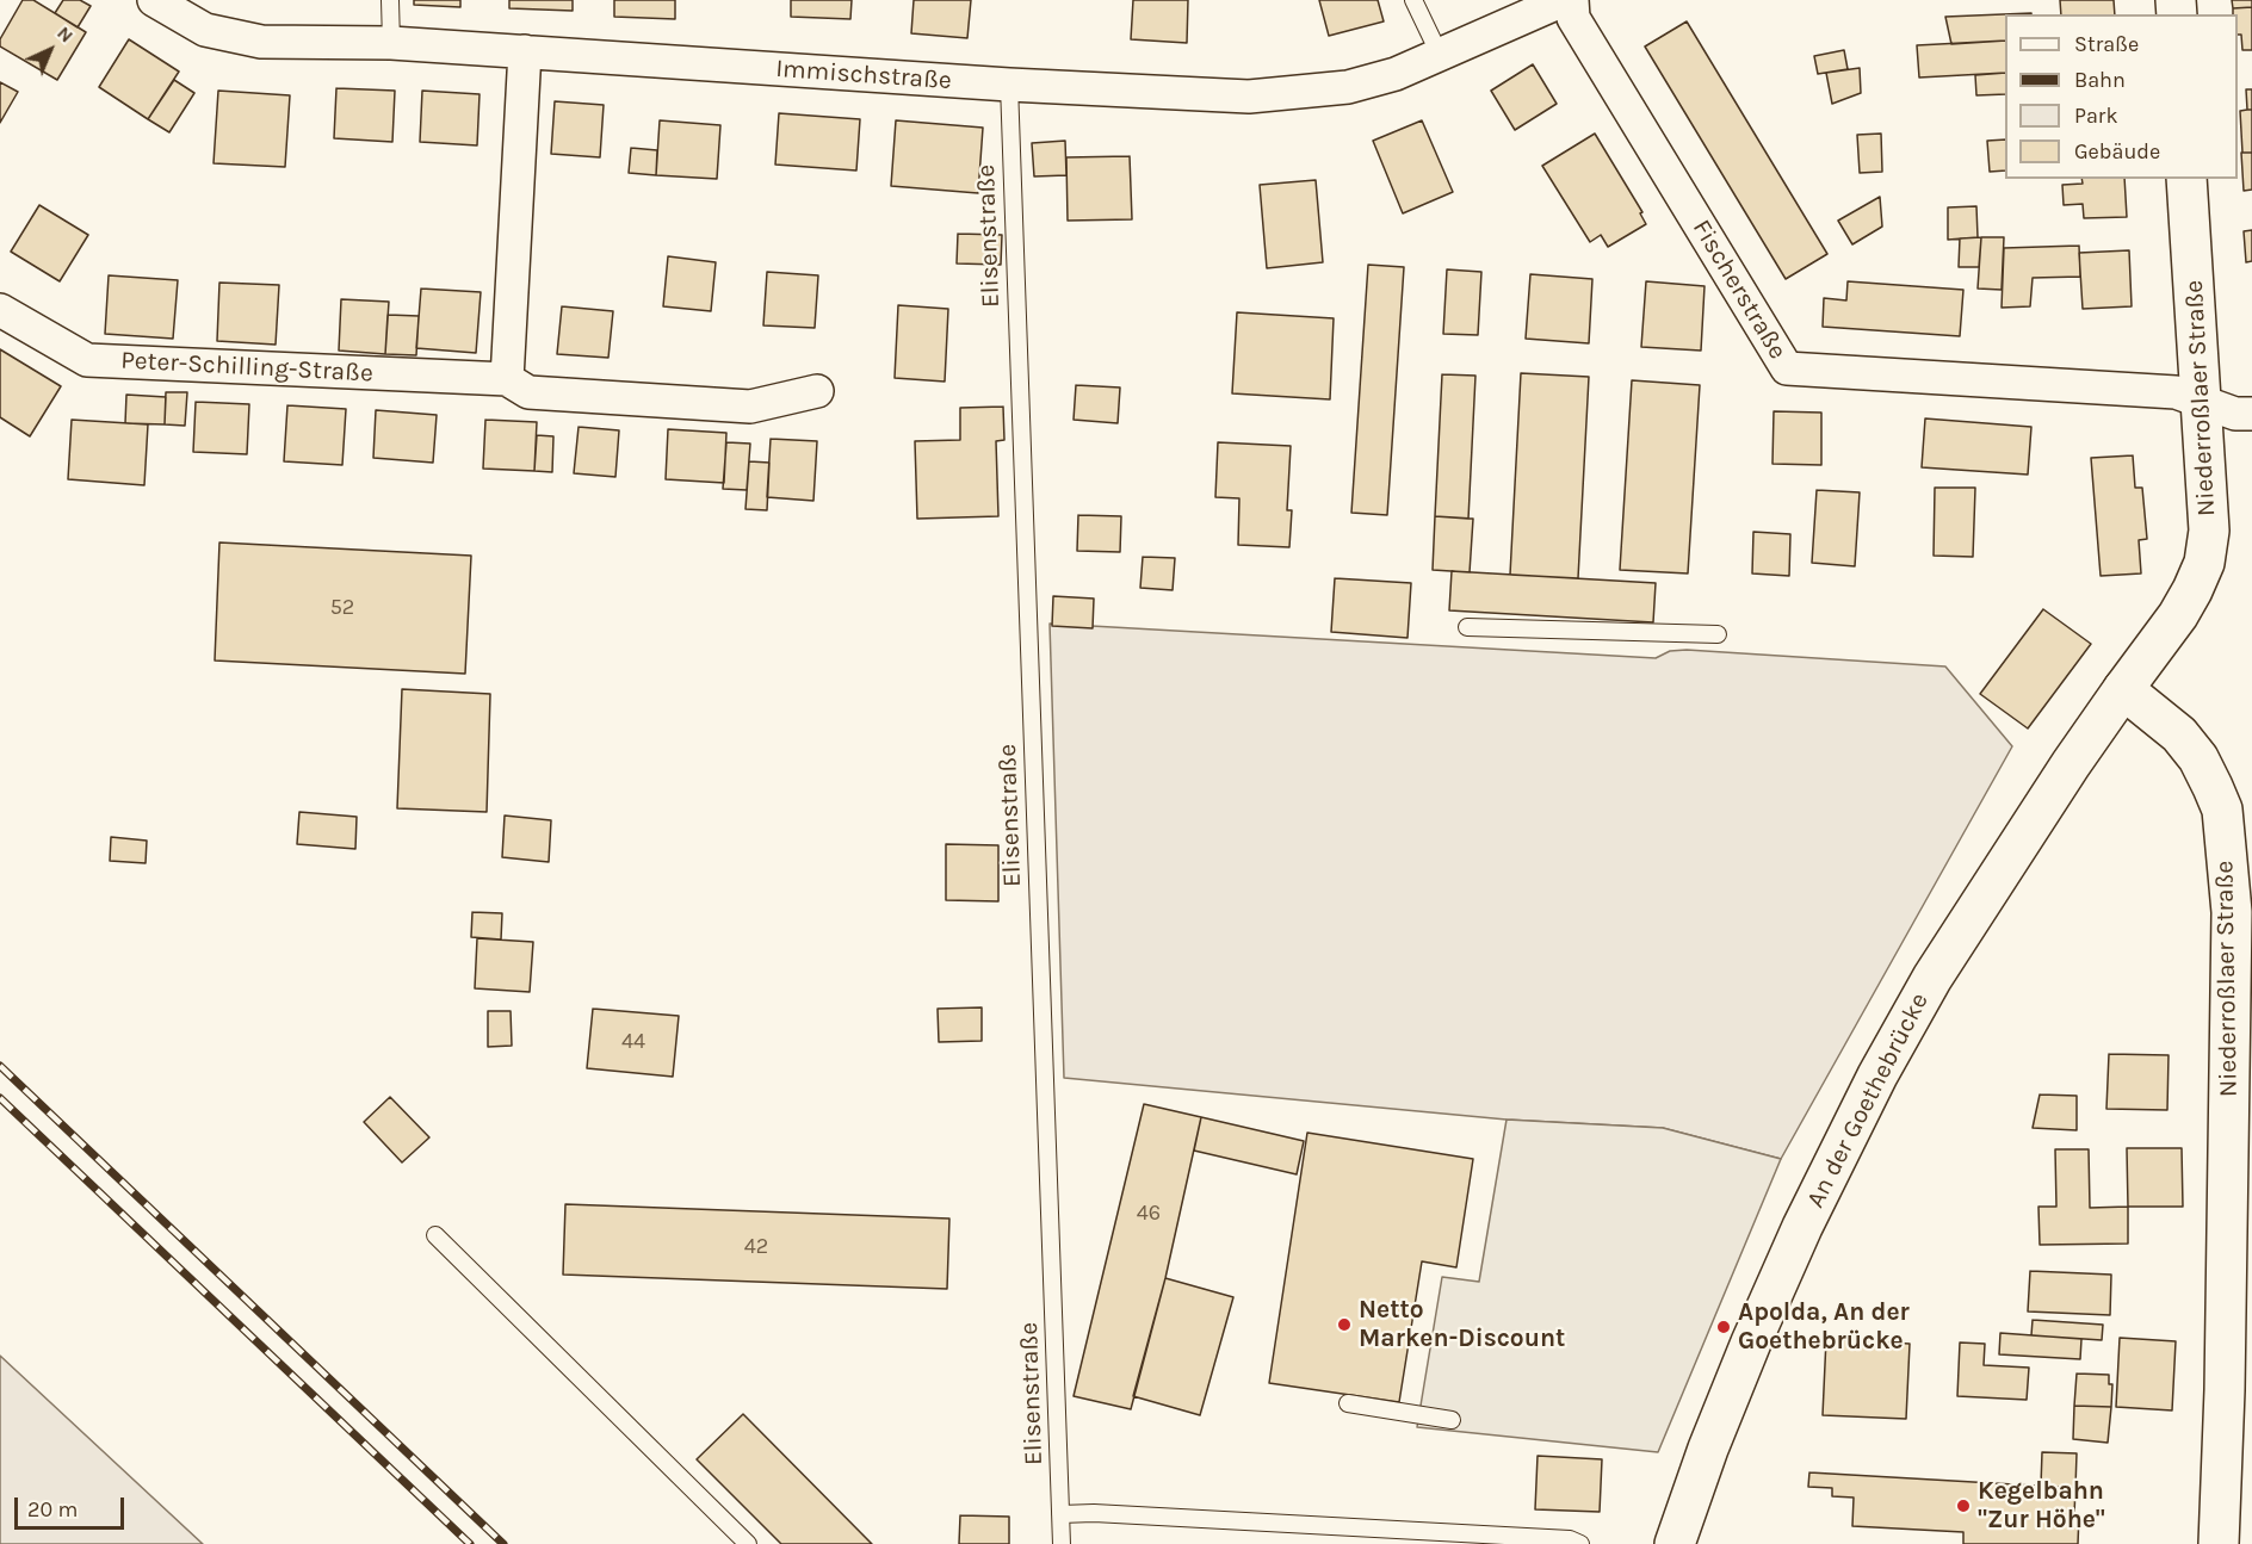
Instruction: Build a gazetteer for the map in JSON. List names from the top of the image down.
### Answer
{
  "streets": {
    "main road": ["Niederroßlaer Straße", "An der Goethebrücke"],
    "street": ["Immischstraße", "Fischerstraße", "Peter-Schilling-Straße"],
    "lane": ["Elisenstraße"]
  },
  "crossings": [
    ["Immischstraße", "Elisenstraße"],
    ["Fischerstraße", "Niederroßlaer Straße"],
    ["Niederroßlaer Straße", "An der Goethebrücke"]
  ],
  "places": ["Netto Marken-Discount", "Apolda, An der Goethebrücke", "Kegelbahn \"Zur Höhe\""],
  "house_numbers": [
    "52",
    "44",
    "46",
    "42"
  ],
  "legend": [
    "Straße",
    "Bahn",
    "Park",
    "Gebäude"
  ],
  "scale_bar": "20 m",
  "north": "top right"
}
